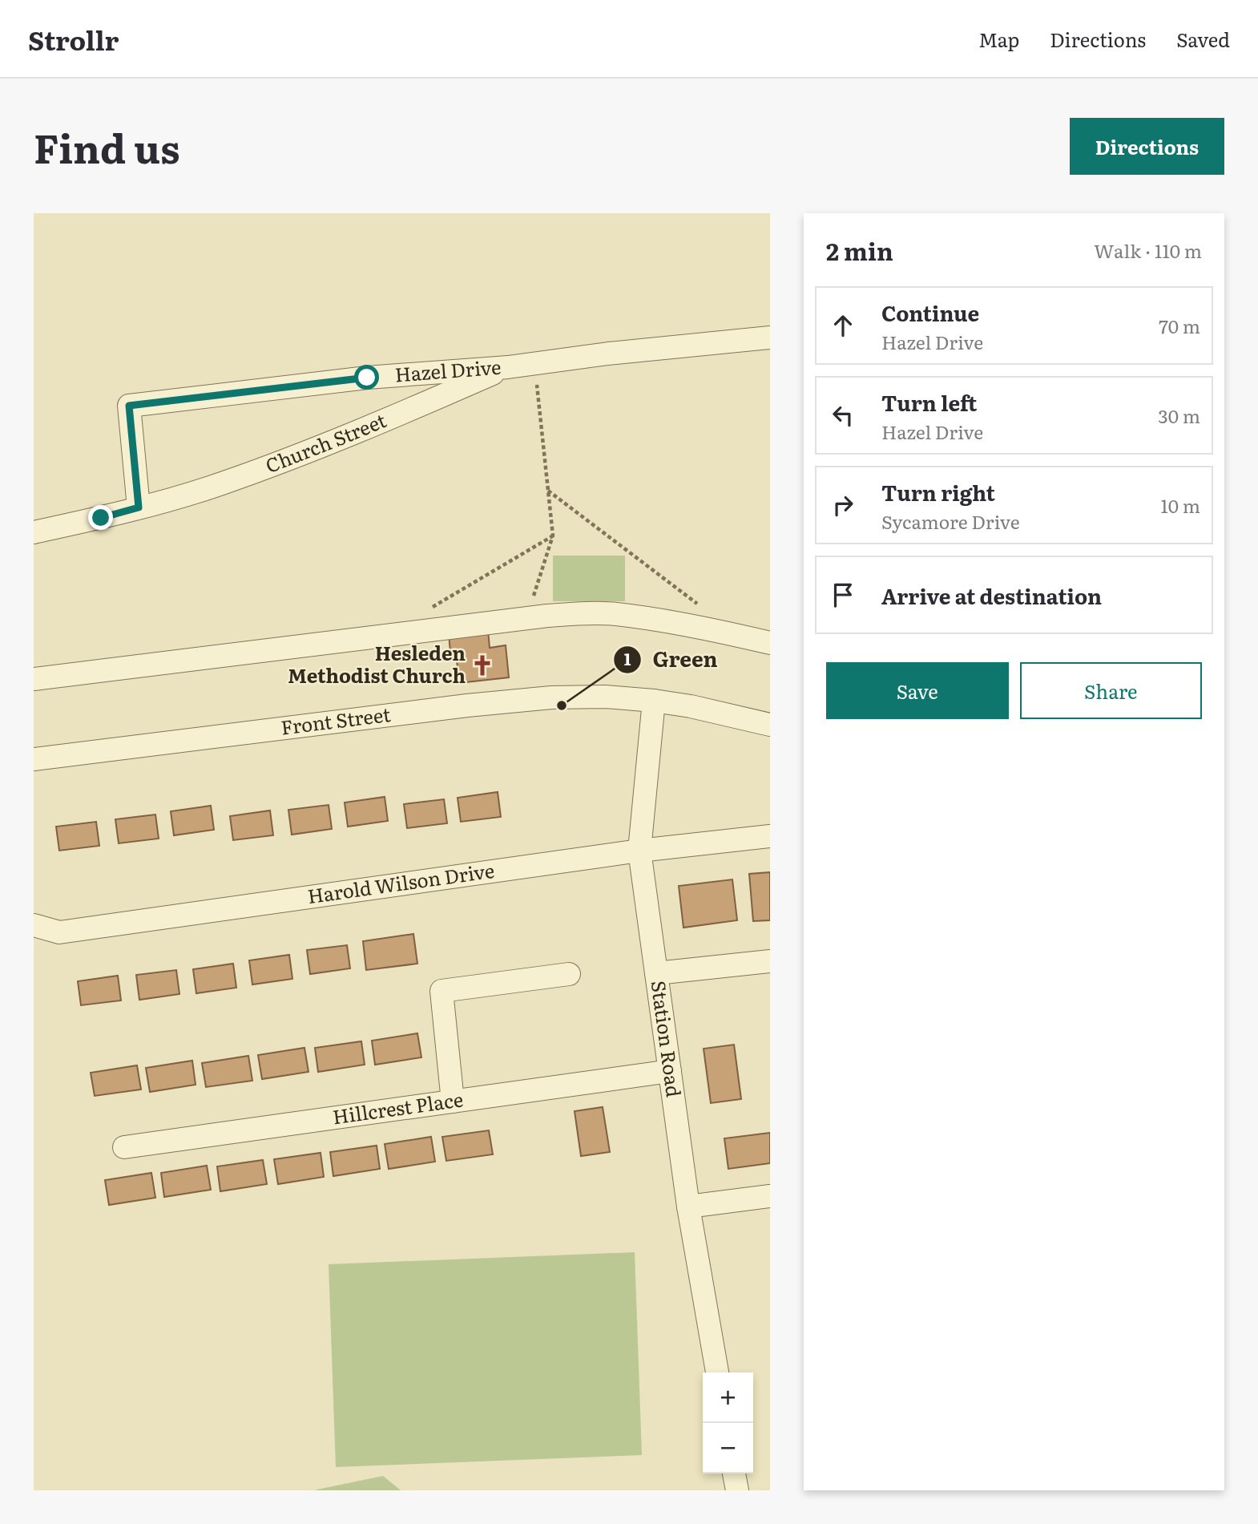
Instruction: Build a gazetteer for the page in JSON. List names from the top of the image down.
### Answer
{
  "streets": {
    "street": [
      "Hazel Drive",
      "Church Street",
      "Front Street",
      "Harold Wilson Drive",
      "Station Road",
      "Hillcrest Place"
    ]
  },
  "crossings": [
    ["Hazel Drive", "Church Street"],
    ["Front Street", "Station Road"],
    ["Harold Wilson Drive", "Station Road"],
    ["Station Road", "Hillcrest Place"]
  ],
  "places": {
    "church": ["Hesleden Methodist Church"],
    "other": ["Green"]
  },
  "page": {
    "header": "Strollr",
    "nav": ["Map", "Directions", "Saved"],
    "title": "Find us",
    "buttons": [
      "Directions",
      ["Save", "Share"]
    ],
    "heading": ["2 min", "Walk · 110 m"],
    "list": [
      ["Continue", "Hazel Drive", "70 m"],
      ["Turn left", "Hazel Drive", "30 m"],
      ["Turn right", "Sycamore Drive", "10 m"],
      "Arrive at destination"
    ],
    "map_buttons": ["+", "−"]
  }
}
